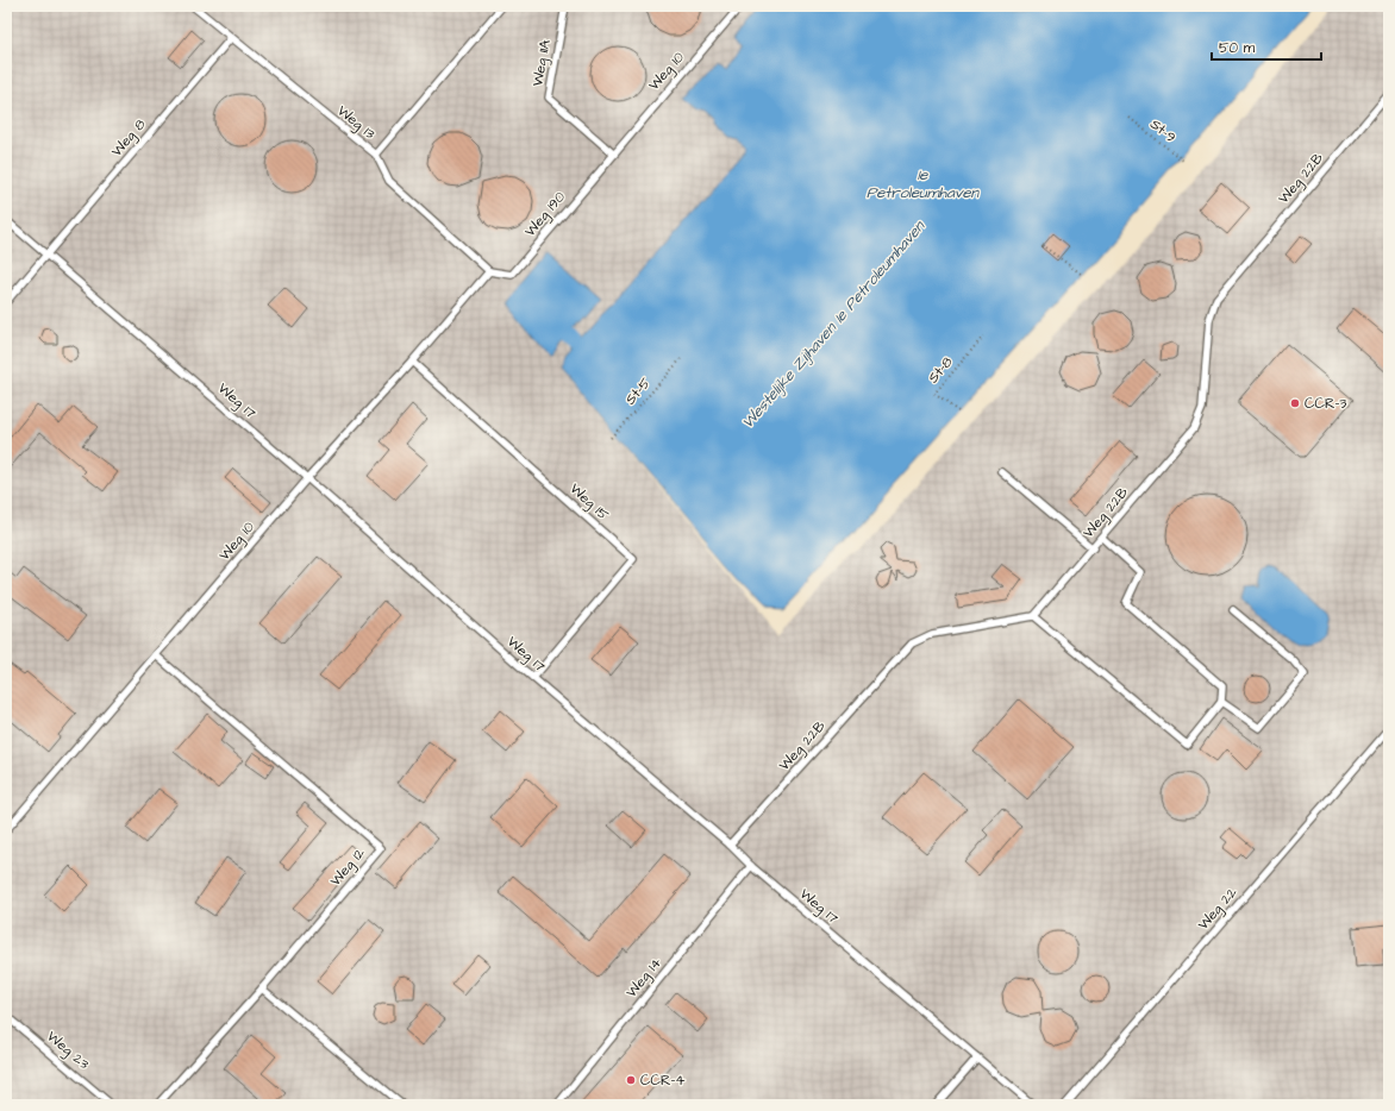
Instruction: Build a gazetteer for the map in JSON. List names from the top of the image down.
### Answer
{
  "streets": {
    "lane": [
      "Weg 11A",
      "Weg 10",
      "Weg 13",
      "Weg 8",
      "Weg 22B",
      "Weg 190",
      "Weg 17",
      "Weg 15",
      "Weg 12",
      "Weg 22",
      "Weg 14",
      "Weg 23"
    ],
    "path": ["St-9", "St-8", "St-5"]
  },
  "crossings": [
    ["Weg 11A", "Weg 10"],
    ["Weg 11A", "Weg 190"],
    ["Weg 10", "Weg 13"],
    ["Weg 10", "Weg 190"],
    ["Weg 10", "Weg 17"],
    ["Weg 10", "Weg 15"],
    ["Weg 10", "Weg 12"],
    ["Weg 13", "Weg 8"],
    ["Weg 13", "Weg 190"],
    ["Weg 8", "Weg 17"],
    ["Weg 22B", "Weg 17"],
    ["Weg 17", "Weg 15"],
    ["Weg 17", "Weg 14"]
  ],
  "water": ["1e Petroleumhaven", "Westelijke Zijhaven 1e Petroleumhaven"],
  "places": ["CCR-3", "CCR-4"],
  "scale_bar": "50 m"
}
